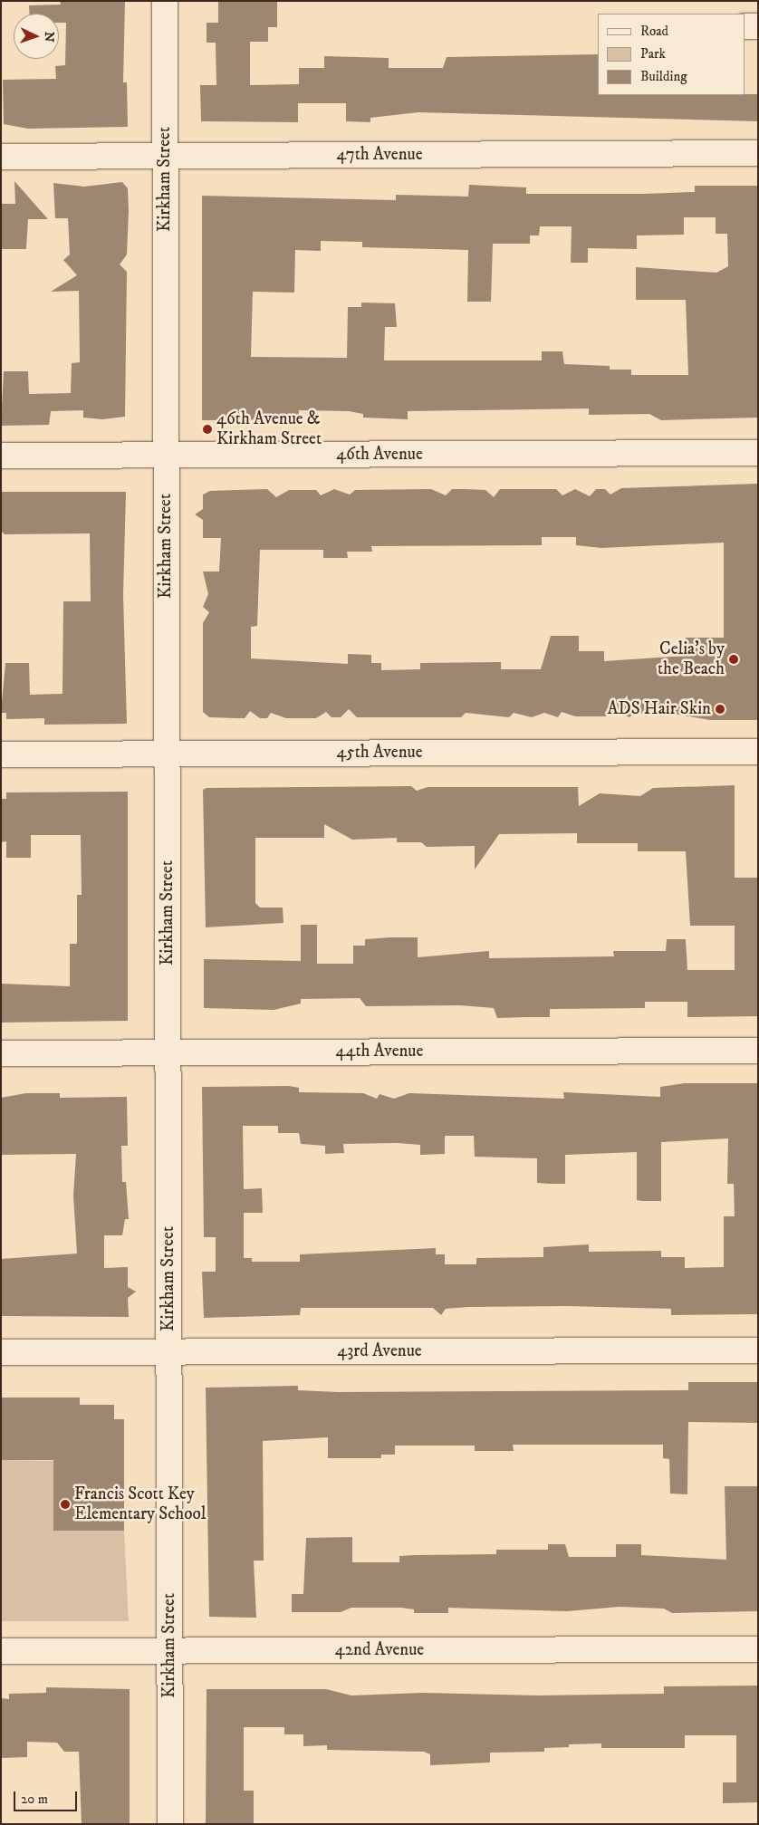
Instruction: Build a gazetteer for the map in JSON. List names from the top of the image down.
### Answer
{
  "streets": {
    "street": [
      "47th Avenue",
      "Kirkham Street",
      "46th Avenue",
      "45th Avenue",
      "44th Avenue",
      "43rd Avenue",
      "42nd Avenue"
    ]
  },
  "crossings": [
    ["47th Avenue", "Kirkham Street"],
    ["Kirkham Street", "46th Avenue"],
    ["Kirkham Street", "45th Avenue"],
    ["Kirkham Street", "44th Avenue"],
    ["Kirkham Street", "43rd Avenue"],
    ["Kirkham Street", "42nd Avenue"]
  ],
  "places": [
    "46th Avenue & Kirkham Street",
    "Celia's by the Beach",
    "ADS Hair Skin",
    "Francis Scott Key Elementary School"
  ],
  "legend": ["Road", "Park", "Building"],
  "scale_bar": "20 m",
  "north": "right"
}
